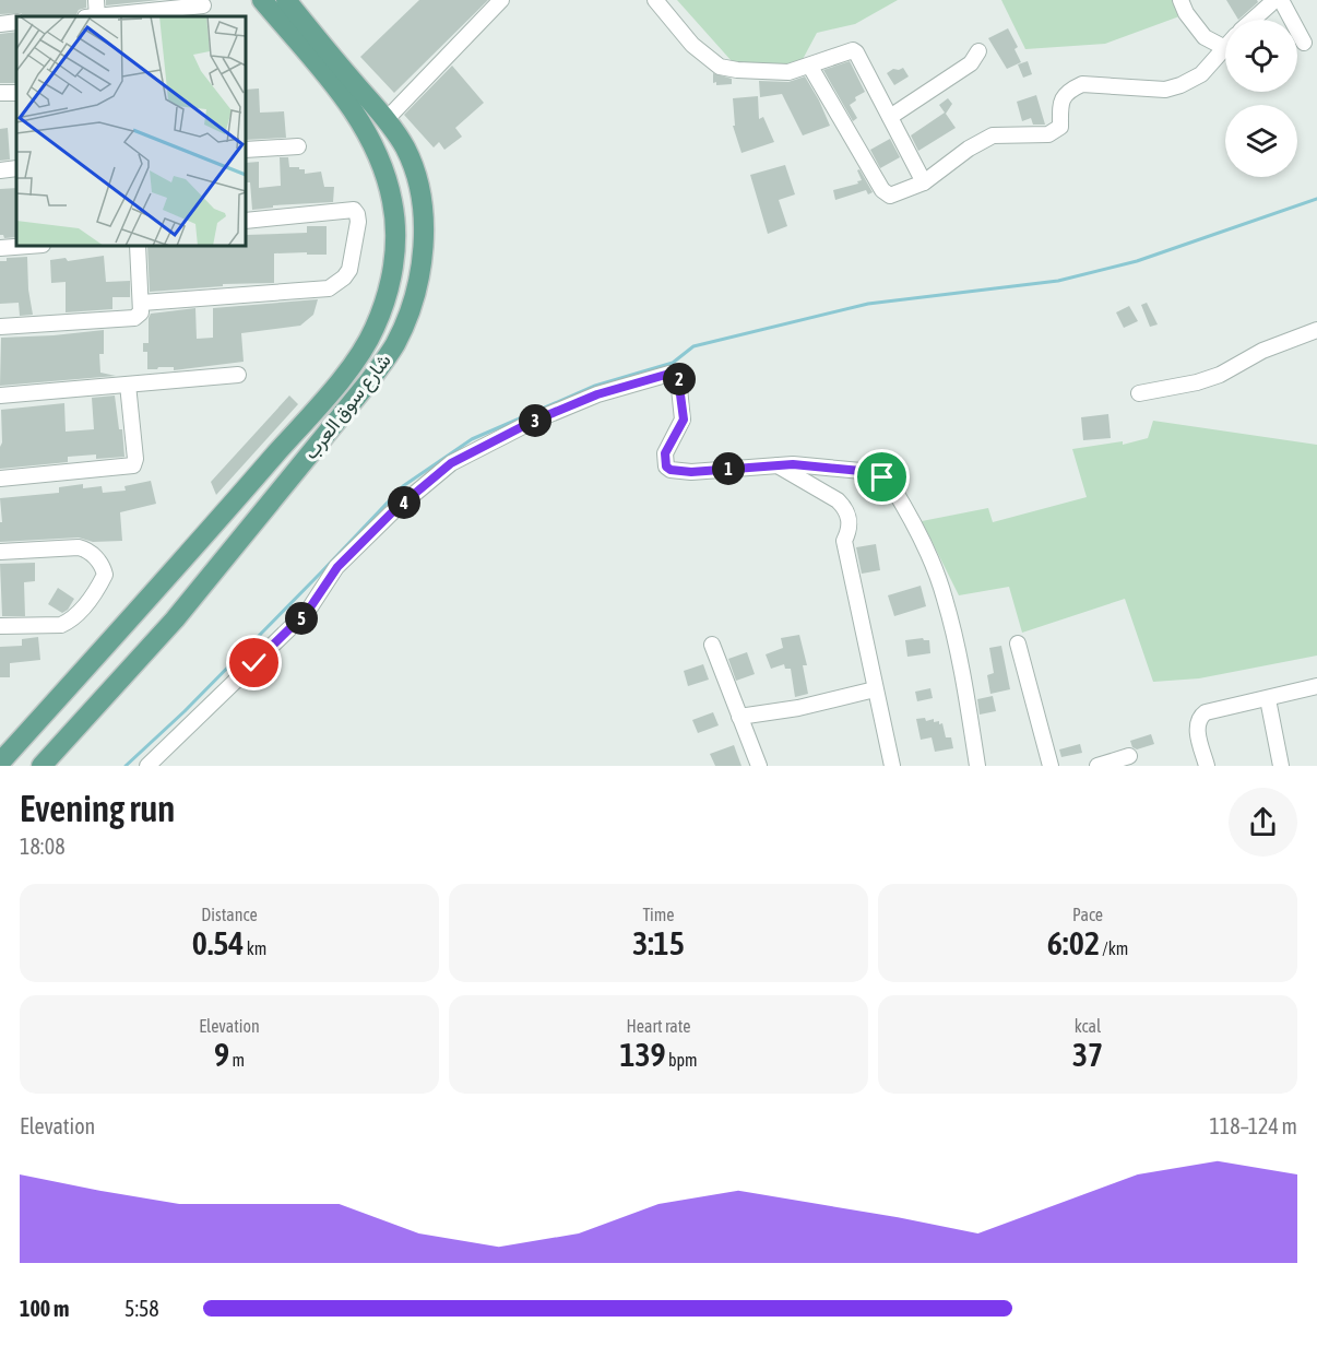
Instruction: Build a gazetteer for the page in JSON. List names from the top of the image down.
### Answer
{
  "streets": {
    "main road": ["شارع سوق العرب"]
  },
  "page": {
    "pins": [
      "2",
      "3",
      "1",
      "4",
      "5"
    ],
    "heading": ["Evening run", "18:08"],
    "stats": [
      ["Distance", "0.54 km"],
      ["Time", "3:15"],
      ["Pace", "6:02 /km"],
      ["Elevation", "9 m"],
      ["Heart rate", "139 bpm"],
      ["kcal", "37"]
    ],
    "chart": ["Elevation", "118–124 m"],
    "list": [
      {
        "name": "100 m",
        "note": "5:58"
      }
    ]
  }
}
